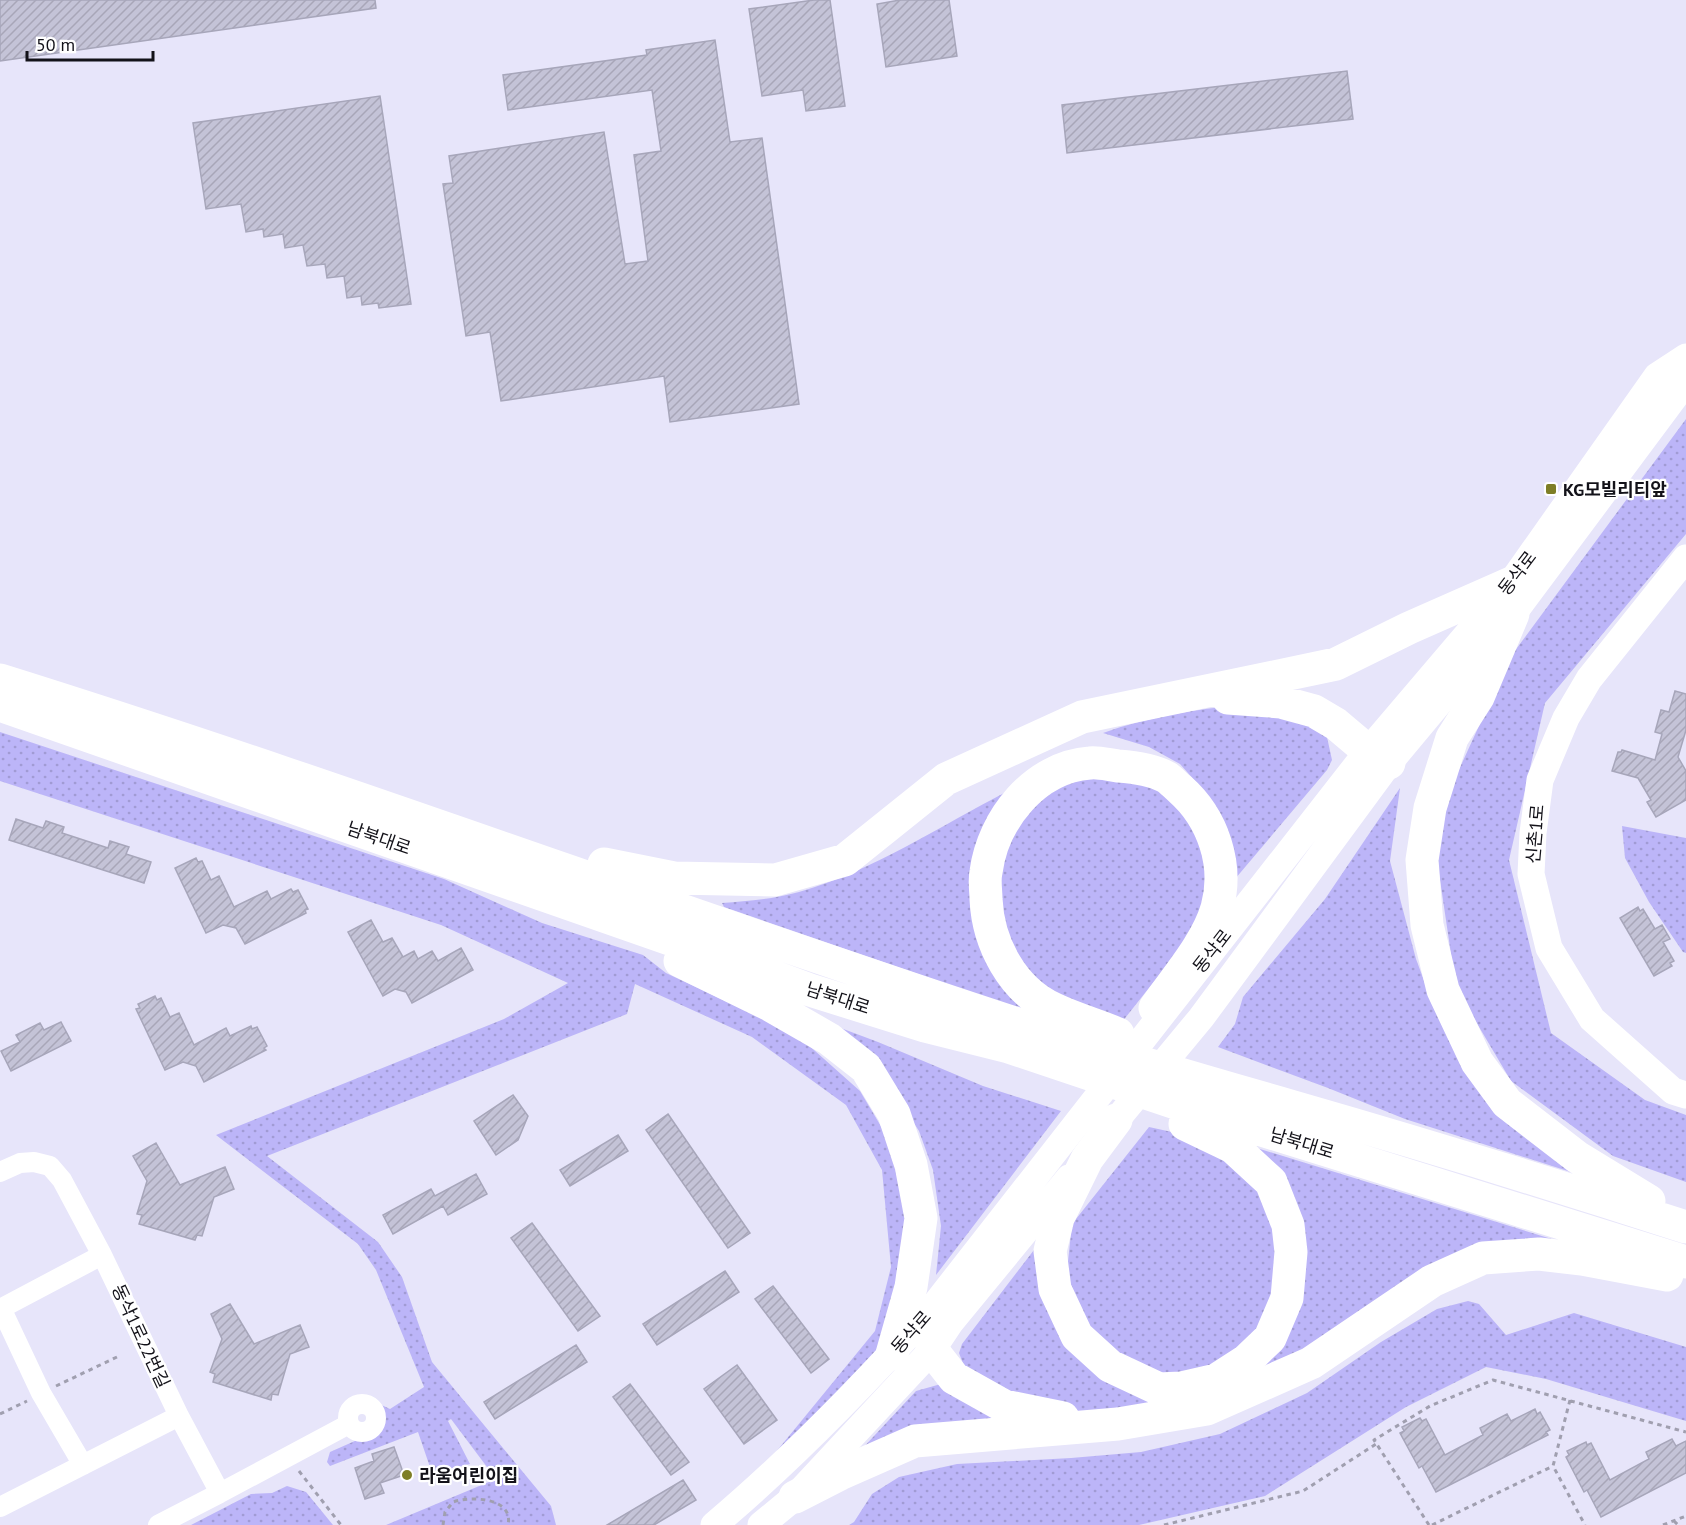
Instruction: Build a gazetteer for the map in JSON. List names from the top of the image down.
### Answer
{
  "streets": {
    "highway": ["남북대로"],
    "main road": ["동삭로", "신촌1로"],
    "street": ["동삭1로22번길"]
  },
  "places": {
    "transit": ["KG모빌리티앞"],
    "other": ["라움어린이집"]
  },
  "scale_bar": "50 m"
}
